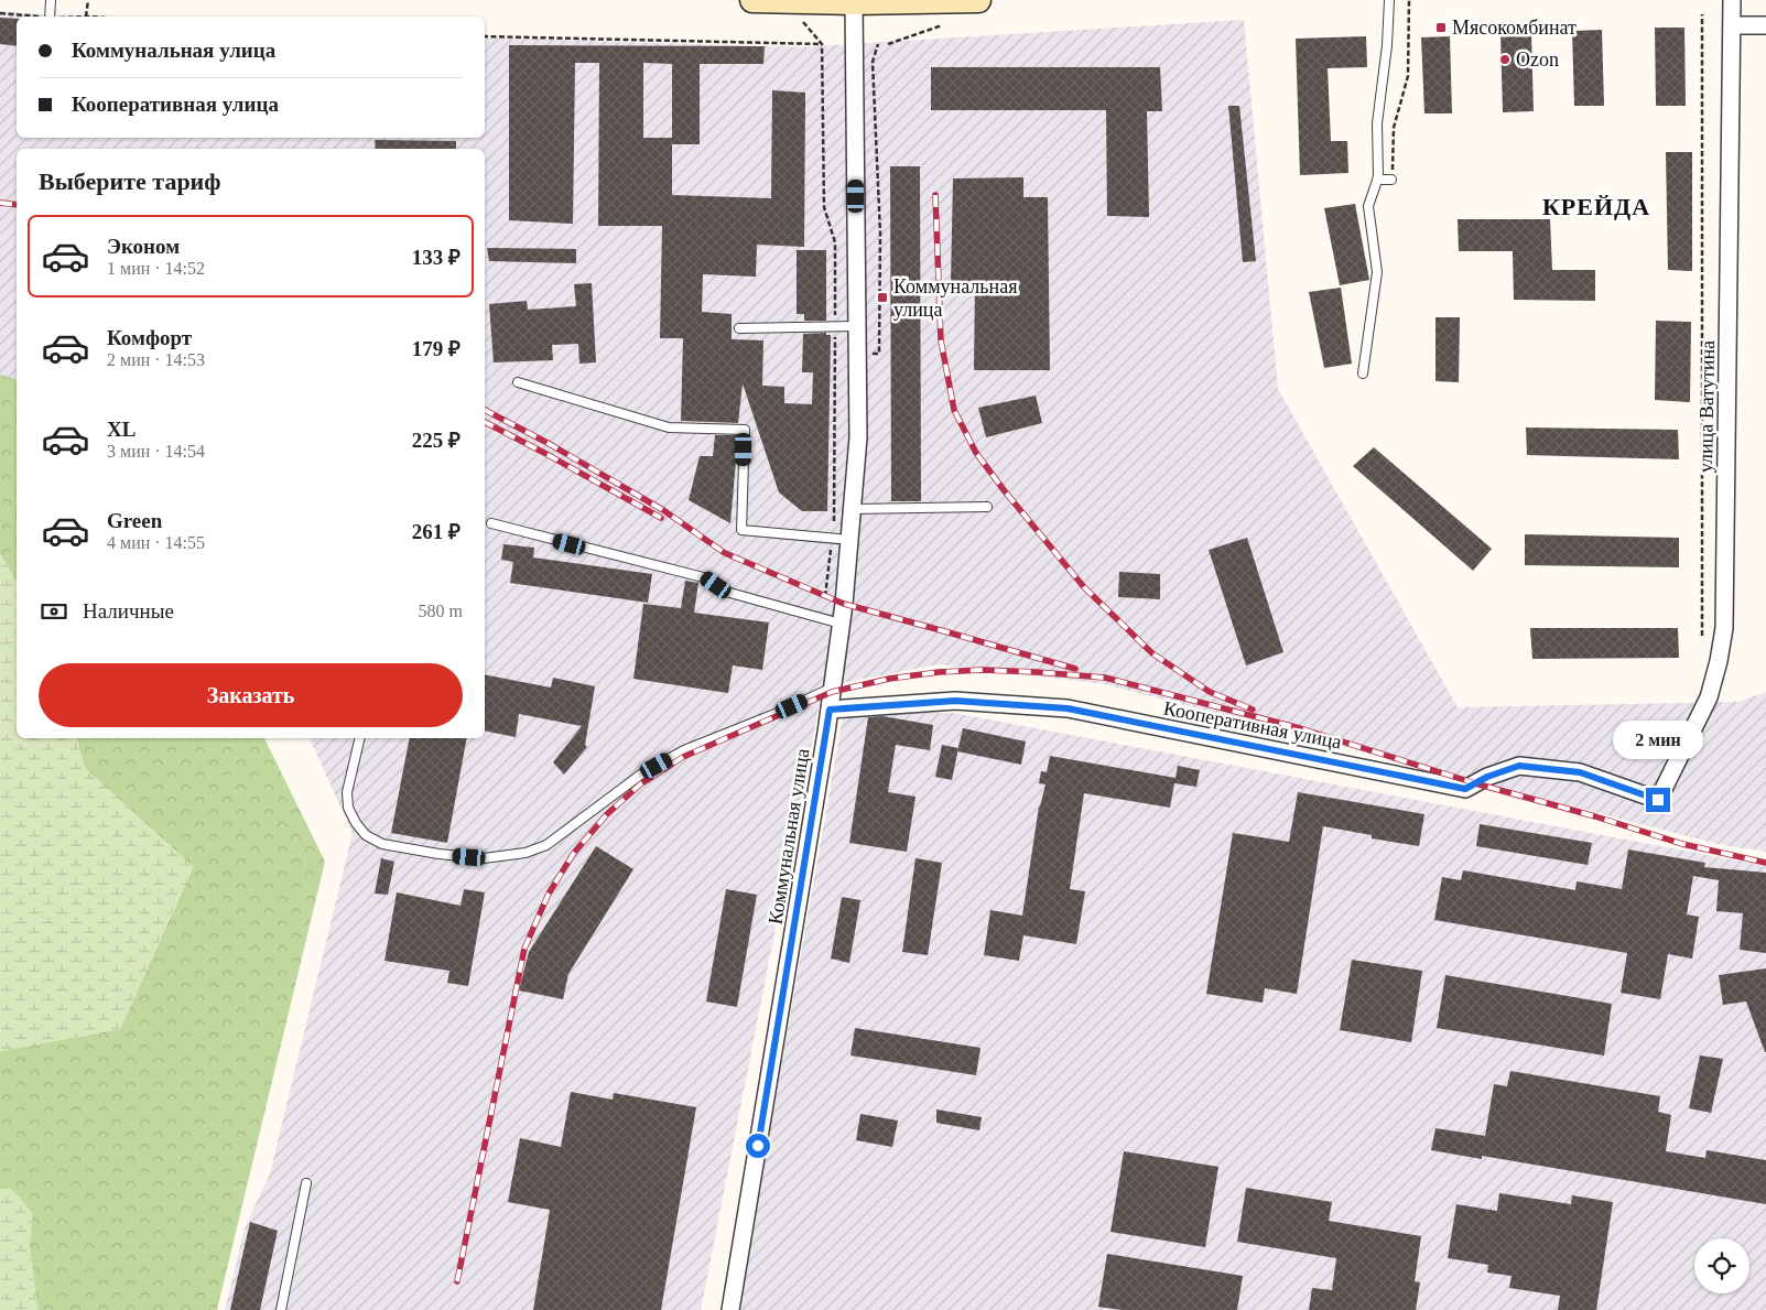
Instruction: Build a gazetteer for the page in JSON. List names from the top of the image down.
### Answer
{
  "streets": {
    "street": ["улица Ватутина", "Кооперативная улица", "Коммунальная улица"]
  },
  "crossings": [
    ["улица Ватутина", "Кооперативная улица"],
    ["Кооперативная улица", "Коммунальная улица"]
  ],
  "districts": ["КРЕЙДА"],
  "places": {
    "transit": ["Мясокомбинат", "Коммунальная улица"],
    "other": ["Ozon"]
  },
  "page": {
    "banner": ["Коммунальная улица", "Кооперативная улица"],
    "heading": "Выберите тариф",
    "list": [
      {
        "name": "Эконом",
        "note": "1 мин · 14:52",
        "value": "133 ₽"
      },
      {
        "name": "Комфорт",
        "note": "2 мин · 14:53",
        "value": "179 ₽"
      },
      {
        "name": "XL",
        "note": "3 мин · 14:54",
        "value": "225 ₽"
      },
      {
        "name": "Green",
        "note": "4 мин · 14:55",
        "value": "261 ₽"
      }
    ],
    "pay": ["Наличные", "580 m"],
    "buttons": "Заказать",
    "bubble": "2 мин"
  }
}
